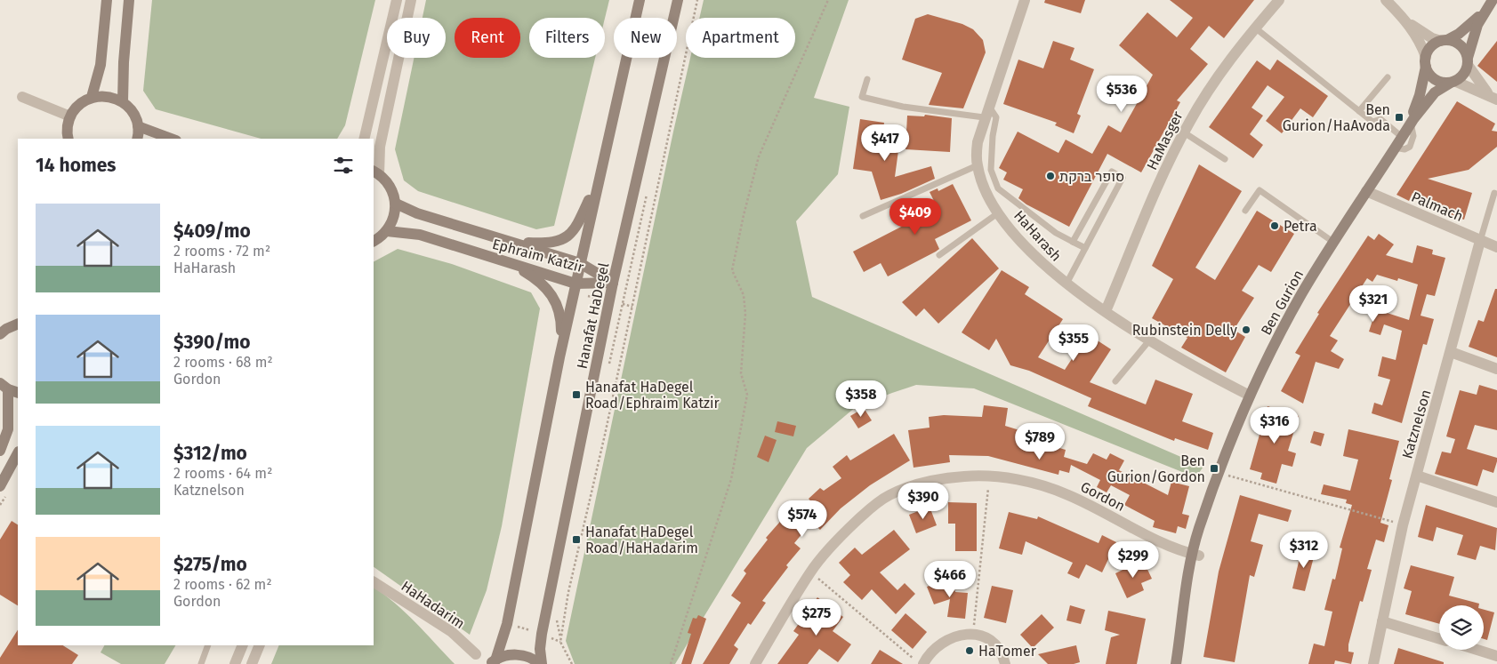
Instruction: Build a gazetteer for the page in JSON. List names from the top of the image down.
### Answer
{
  "streets": {
    "street": [
      "HaMasger",
      "Palmach",
      "HaHarash",
      "Ephraim Katzir",
      "Ben Gurion",
      "Hanafat HaDegel",
      "Katznelson",
      "Gordon",
      "HaHadarim"
    ]
  },
  "crossings": [
    ["HaMasger", "HaHarash"],
    ["Palmach", "Ben Gurion"],
    ["Palmach", "Katznelson"],
    ["HaHarash", "Ben Gurion"],
    ["Ephraim Katzir", "Hanafat HaDegel"],
    ["Ben Gurion", "Gordon"]
  ],
  "places": {
    "transit": [
      "Ben Gurion/HaAvoda",
      "Hanafat HaDegel Road/Ephraim Katzir",
      "Ben Gurion/Gordon",
      "Hanafat HaDegel Road/HaHadarim"
    ],
    "other": [
      "סופר ברקת",
      "Petra",
      "Rubinstein Delly",
      "HaTomer"
    ]
  },
  "page": {
    "chip": [
      "Buy",
      "Rent",
      "Filters",
      "New",
      "Apartment"
    ],
    "price": [
      "$536",
      "$417",
      "$409",
      "$321",
      "$355",
      "$358",
      "$316",
      "$789",
      "$390",
      "$574",
      "$312",
      "$299",
      "$466",
      "$275"
    ],
    "heading": "14 homes",
    "list": [
      {
        "name": "$409/mo",
        "note": "2 rooms · 72 m² · HaHarash"
      },
      {
        "name": "$390/mo",
        "note": "2 rooms · 68 m² · Gordon"
      },
      {
        "name": "$312/mo",
        "note": "2 rooms · 64 m² · Katznelson"
      },
      {
        "name": "$275/mo",
        "note": "2 rooms · 62 m² · Gordon"
      }
    ]
  }
}
